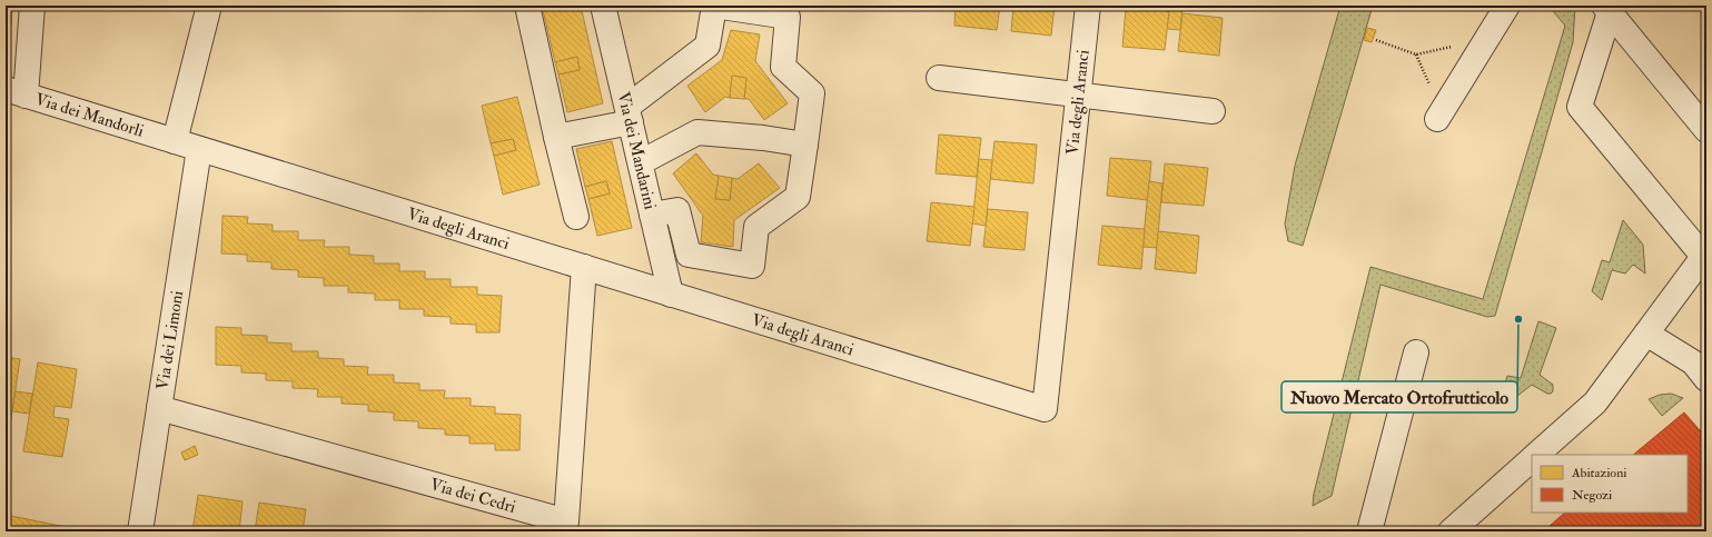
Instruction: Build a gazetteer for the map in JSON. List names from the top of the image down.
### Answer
{
  "streets": {
    "street": [
      "Via degli Aranci",
      "Via dei Mandorli",
      "Via dei Mandarini",
      "Via dei Limoni",
      "Via dei Cedri"
    ]
  },
  "crossings": [
    ["Via degli Aranci", "Via dei Mandorli"],
    ["Via degli Aranci", "Via dei Mandarini"],
    ["Via degli Aranci", "Via dei Limoni"],
    ["Via degli Aranci", "Via dei Cedri"],
    ["Via dei Limoni", "Via dei Cedri"]
  ],
  "places": ["Nuovo Mercato Ortofrutticolo"],
  "legend": ["Abitazioni", "Negozi"]
}
